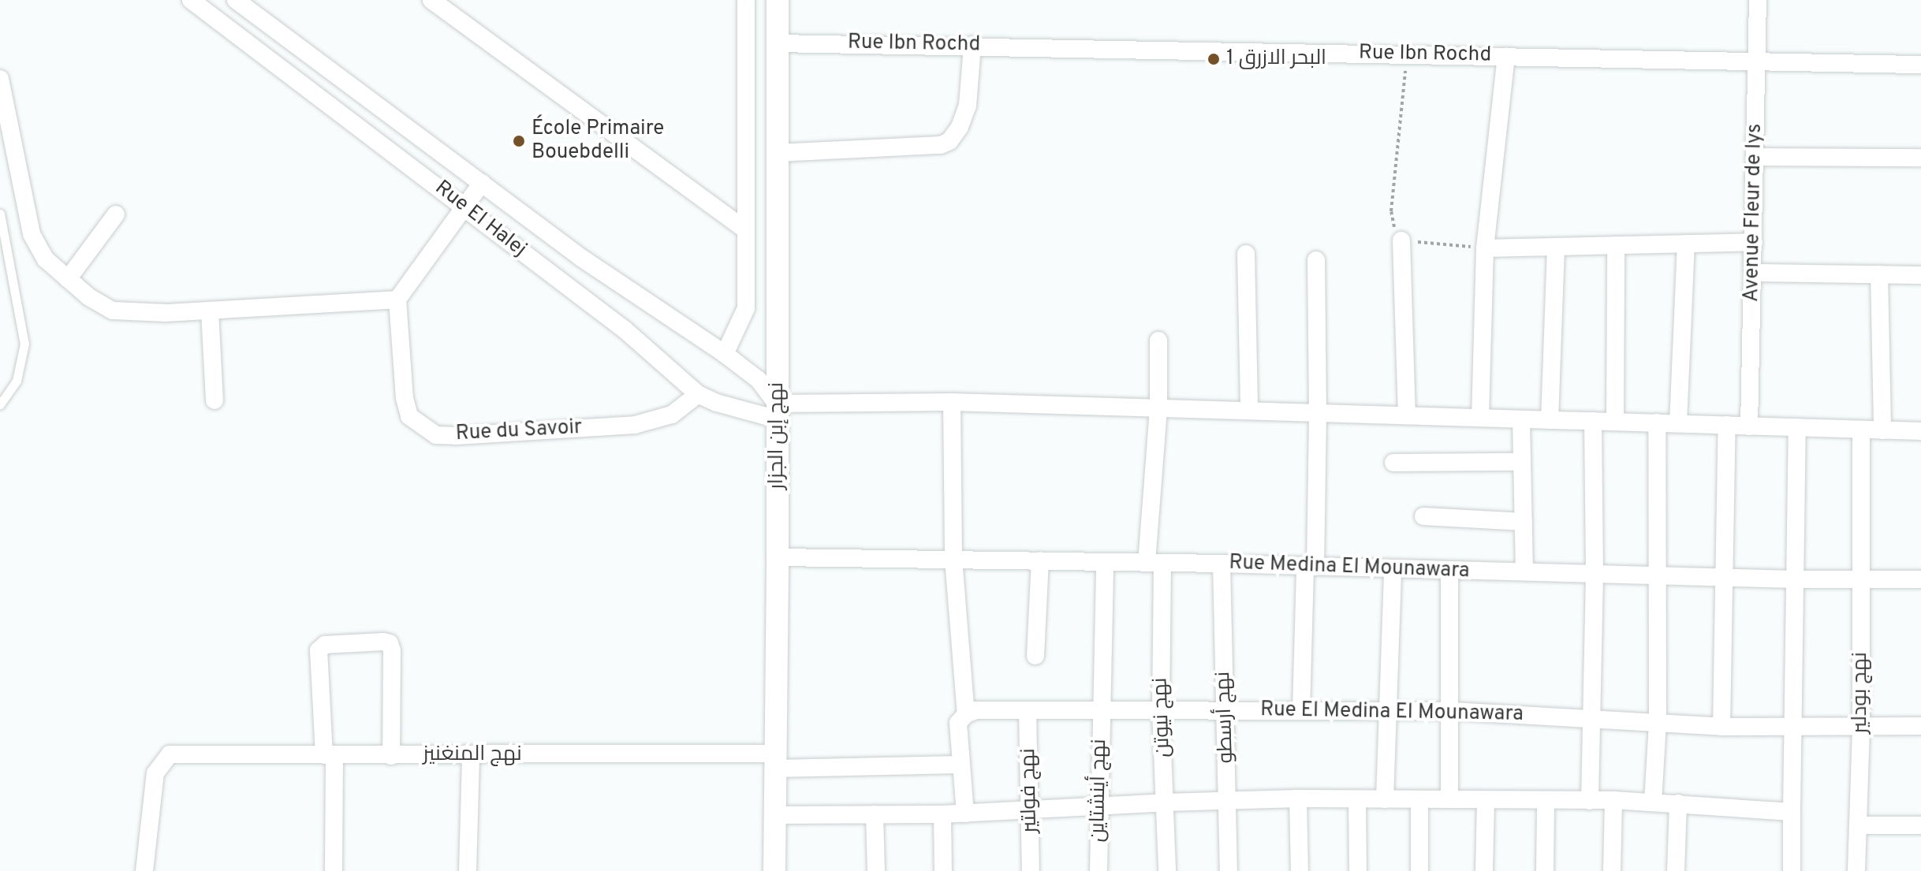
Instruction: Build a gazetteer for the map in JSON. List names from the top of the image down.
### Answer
{
  "streets": {
    "street": [
      "Rue Ibn Rochd",
      "Avenue Fleur de lys",
      "Rue El Halej",
      "Rue du Savoir",
      "نهج إبن الجزار",
      "Rue Medina El Mounawara",
      "نهج بودلير",
      "Rue El Medina El Mounawara",
      "نهج نيوتن",
      "نهج أرسطو",
      "نهج المنغنيز",
      "نهج فولتير",
      "نهج أينشتاين"
    ]
  },
  "crossings": [
    ["Rue Ibn Rochd", "Avenue Fleur de lys"],
    ["Rue Ibn Rochd", "نهج إبن الجزار"],
    ["Rue El Halej", "Rue du Savoir"],
    ["Rue El Halej", "نهج إبن الجزار"],
    ["نهج إبن الجزار", "Rue Medina El Mounawara"],
    ["نهج إبن الجزار", "نهج المنغنيز"],
    ["Rue Medina El Mounawara", "نهج بودلير"],
    ["Rue Medina El Mounawara", "نهج نيوتن"],
    ["Rue Medina El Mounawara", "نهج أرسطو"],
    ["Rue Medina El Mounawara", "نهج أينشتاين"],
    ["نهج بودلير", "Rue El Medina El Mounawara"],
    ["Rue El Medina El Mounawara", "نهج نيوتن"],
    ["Rue El Medina El Mounawara", "نهج أرسطو"],
    ["Rue El Medina El Mounawara", "نهج فولتير"],
    ["Rue El Medina El Mounawara", "نهج أينشتاين"]
  ],
  "places": ["1 البحر الازرق", "École Primaire Bouebdelli"]
}
